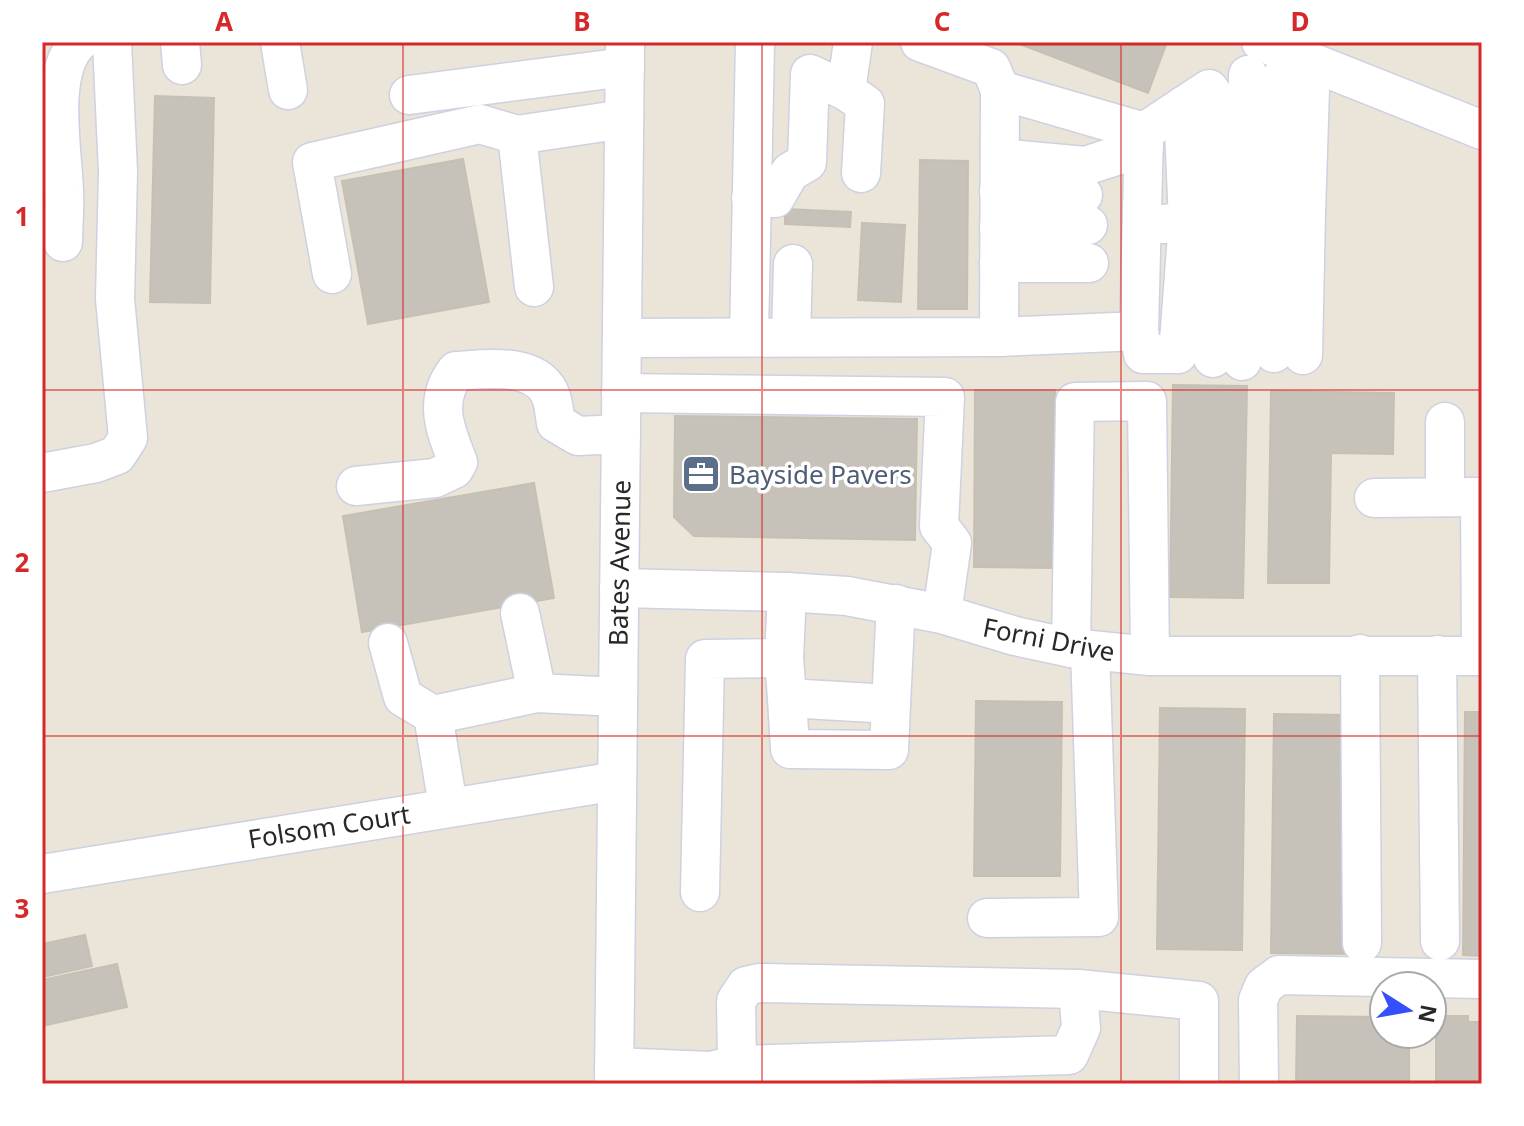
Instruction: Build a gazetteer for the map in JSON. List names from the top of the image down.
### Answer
{
  "streets": {
    "street": ["Bates Avenue", "Forni Drive", "Folsom Court"]
  },
  "crossings": [
    ["Bates Avenue", "Forni Drive"],
    ["Bates Avenue", "Folsom Court"]
  ],
  "places": {
    "office": ["Bayside Pavers"]
  },
  "north": "right",
  "grid": {
    "columns": [
      "A",
      "B",
      "C",
      "D"
    ],
    "rows": ["1", "2", "3"]
  }
}
